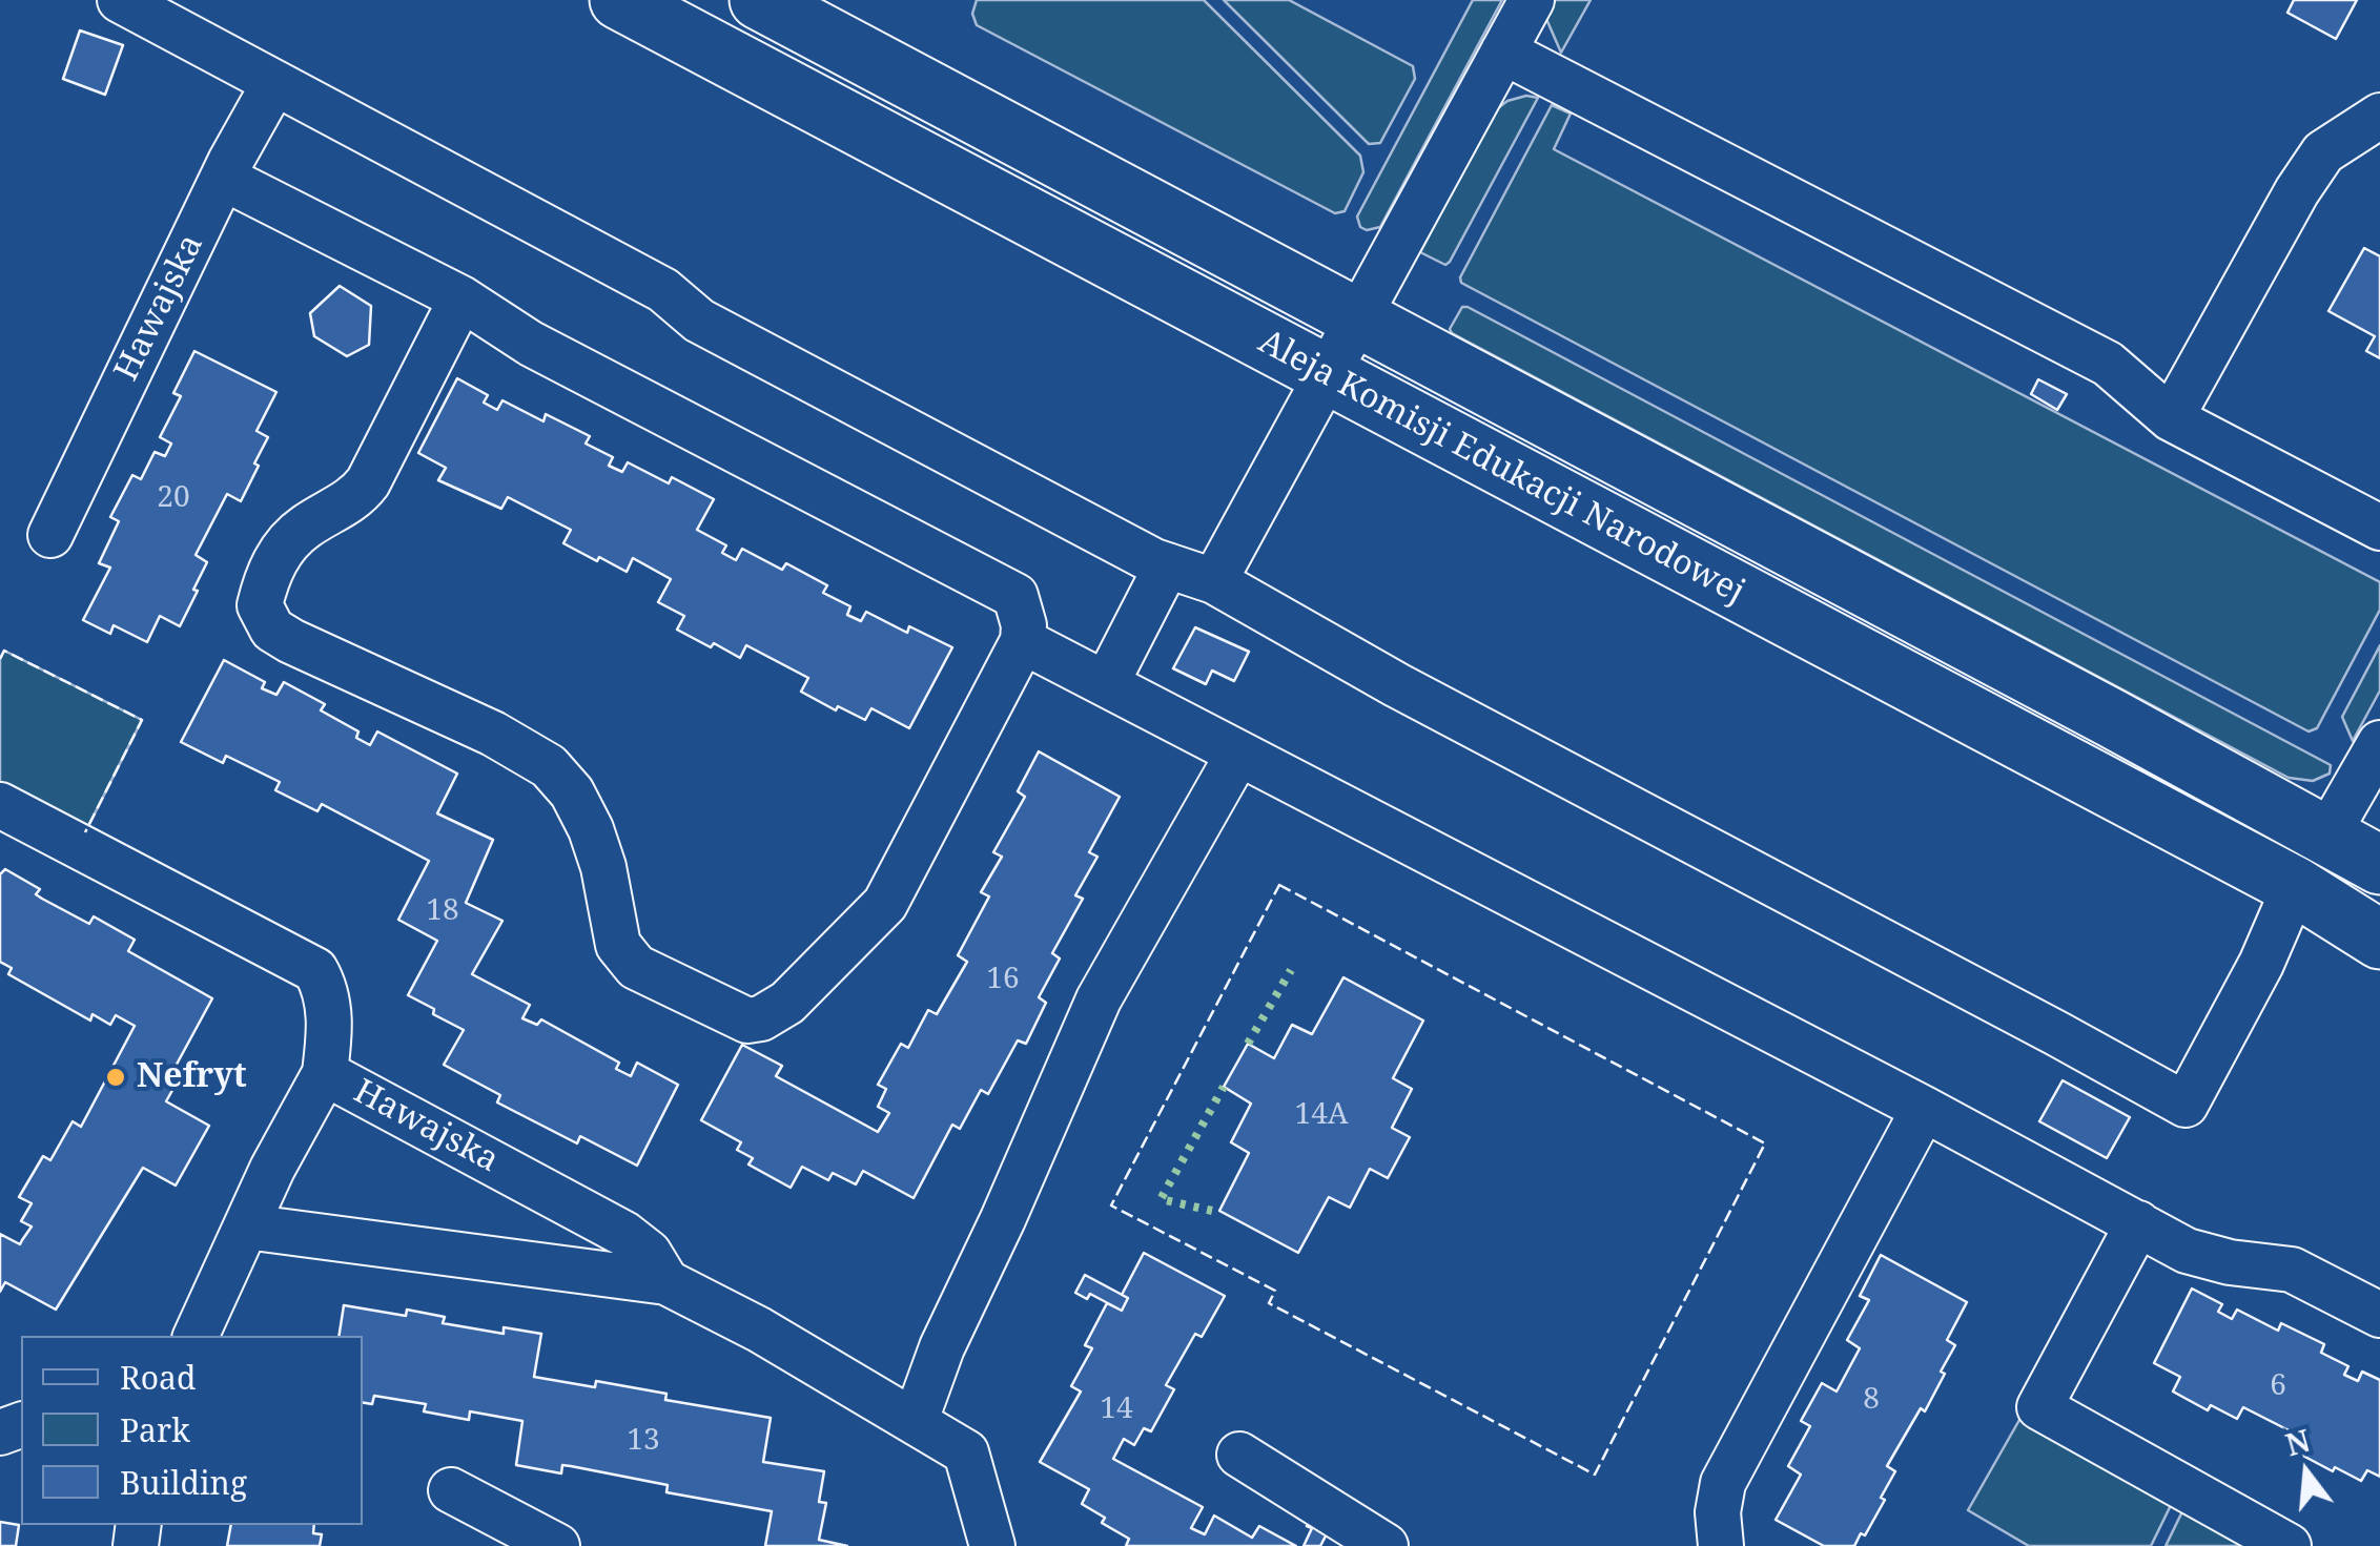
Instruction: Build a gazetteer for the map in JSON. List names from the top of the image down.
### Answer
{
  "streets": {
    "main road": ["Aleja Komisji Edukacji Narodowej"],
    "street": ["Hawajska"]
  },
  "places": ["Nefryt"],
  "house_numbers": [
    "20",
    "18",
    "16",
    "14A",
    "6",
    "8",
    "14",
    "13"
  ],
  "legend": ["Road", "Park", "Building"],
  "north": "top"
}
